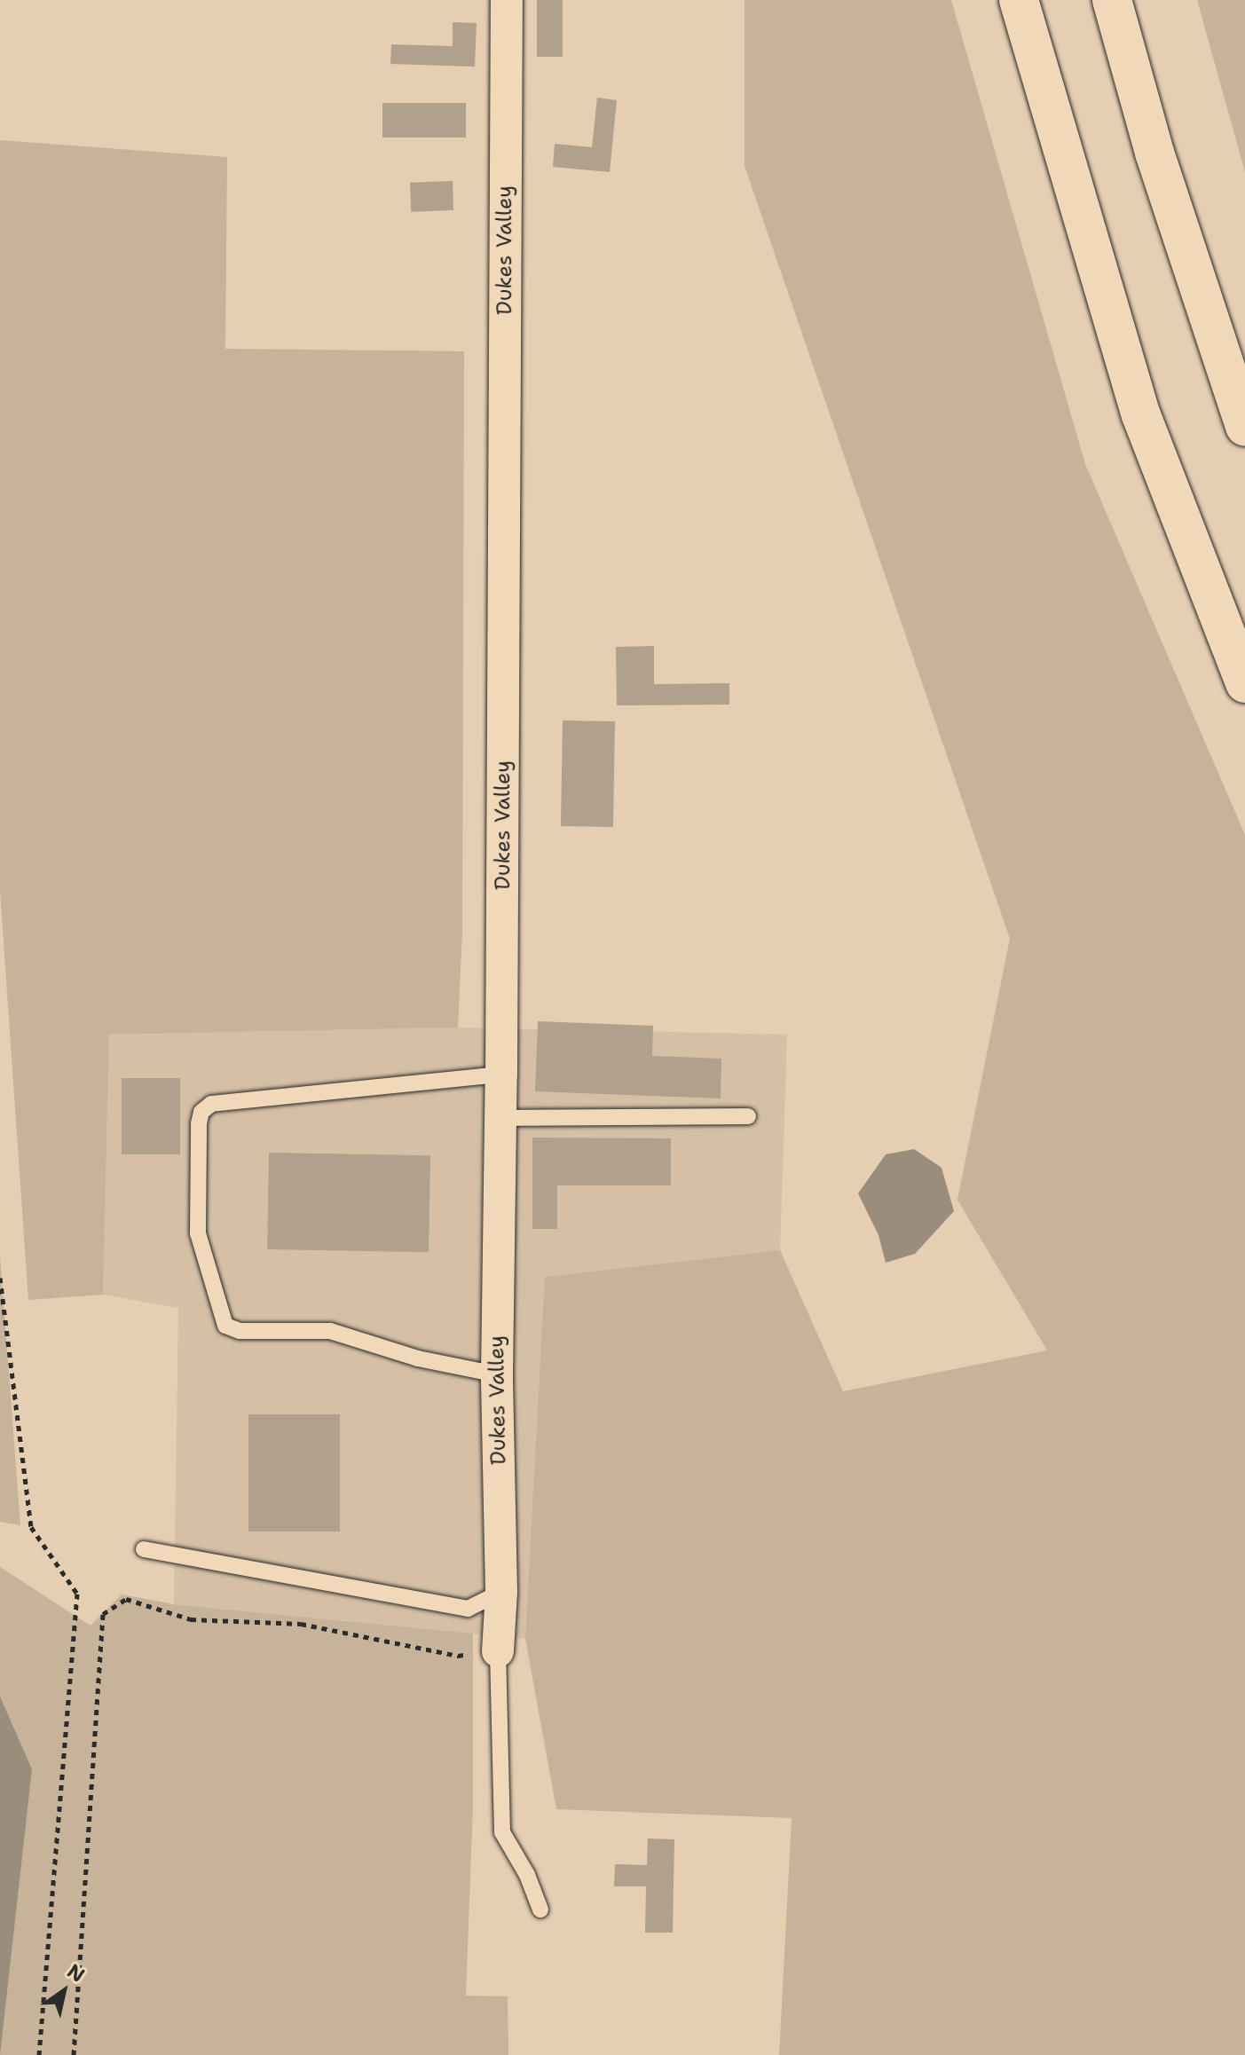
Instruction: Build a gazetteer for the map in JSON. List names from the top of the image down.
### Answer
{
  "streets": {
    "street": ["Dukes Valley"]
  },
  "north": "top right"
}
